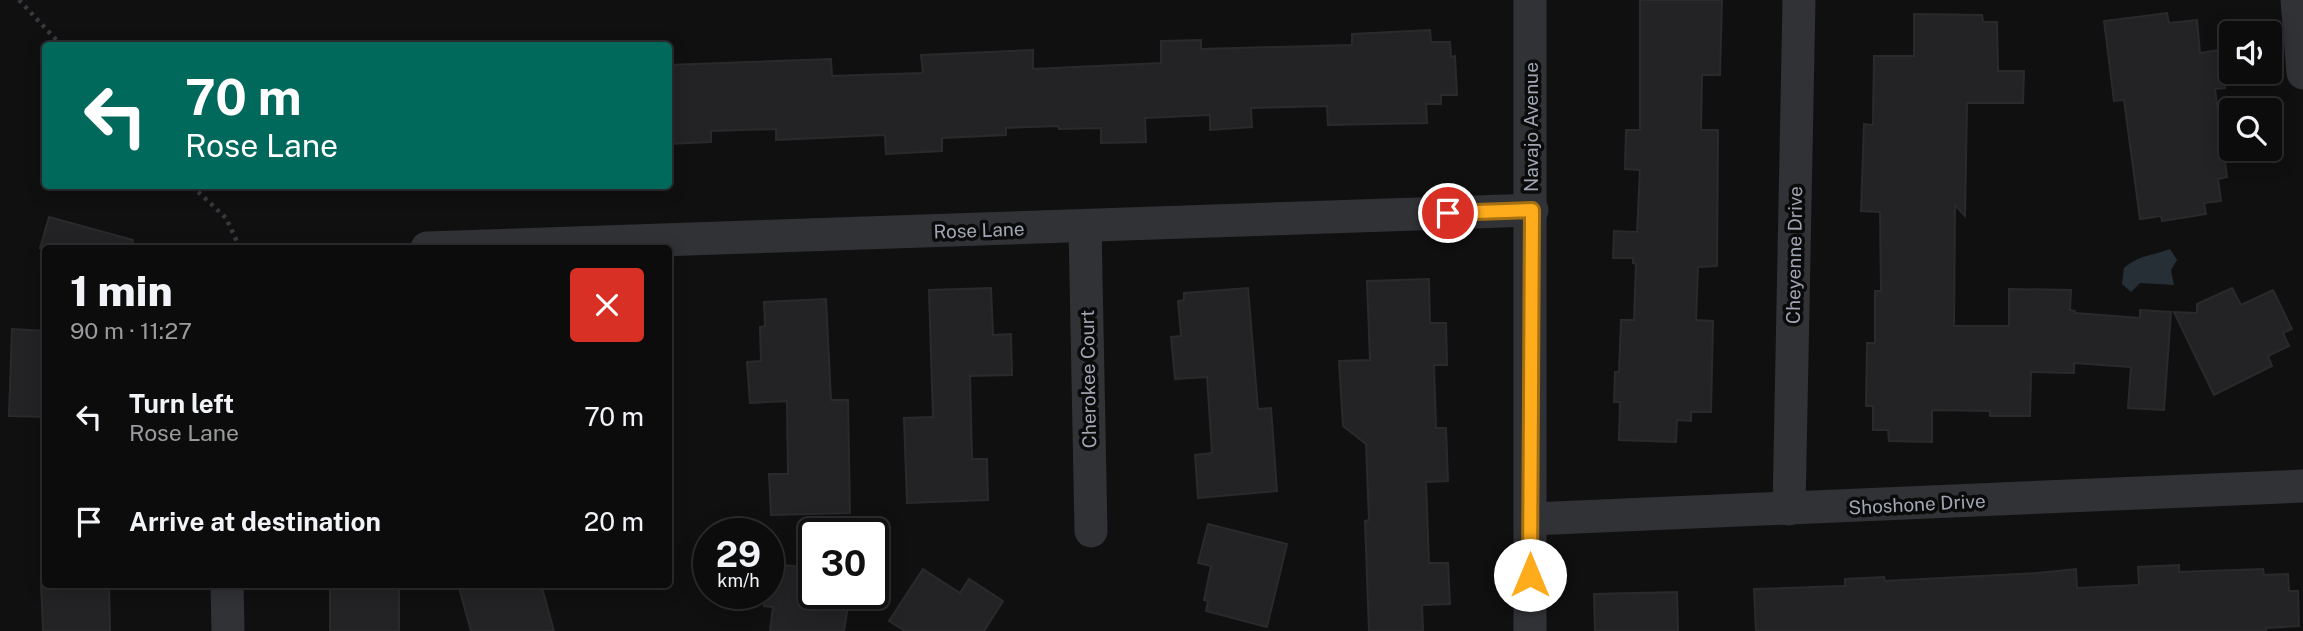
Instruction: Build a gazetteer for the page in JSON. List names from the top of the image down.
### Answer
{
  "streets": {
    "street": [
      "Navajo Avenue",
      "Rose Lane",
      "Cheyenne Drive",
      "Cherokee Court",
      "Shoshone Drive"
    ]
  },
  "crossings": [
    ["Navajo Avenue", "Rose Lane"],
    ["Navajo Avenue", "Shoshone Drive"],
    ["Rose Lane", "Cherokee Court"],
    ["Cheyenne Drive", "Shoshone Drive"]
  ],
  "page": {
    "turn": ["70 m", "Rose Lane"],
    "heading": ["1 min", "90 m · 11:27"],
    "list": [
      {
        "name": "Turn left",
        "note": "Rose Lane",
        "value": "70 m"
      },
      {
        "name": "Arrive at destination",
        "value": "20 m"
      }
    ],
    "speed": "29 km/h",
    "limit": "30"
  }
}
